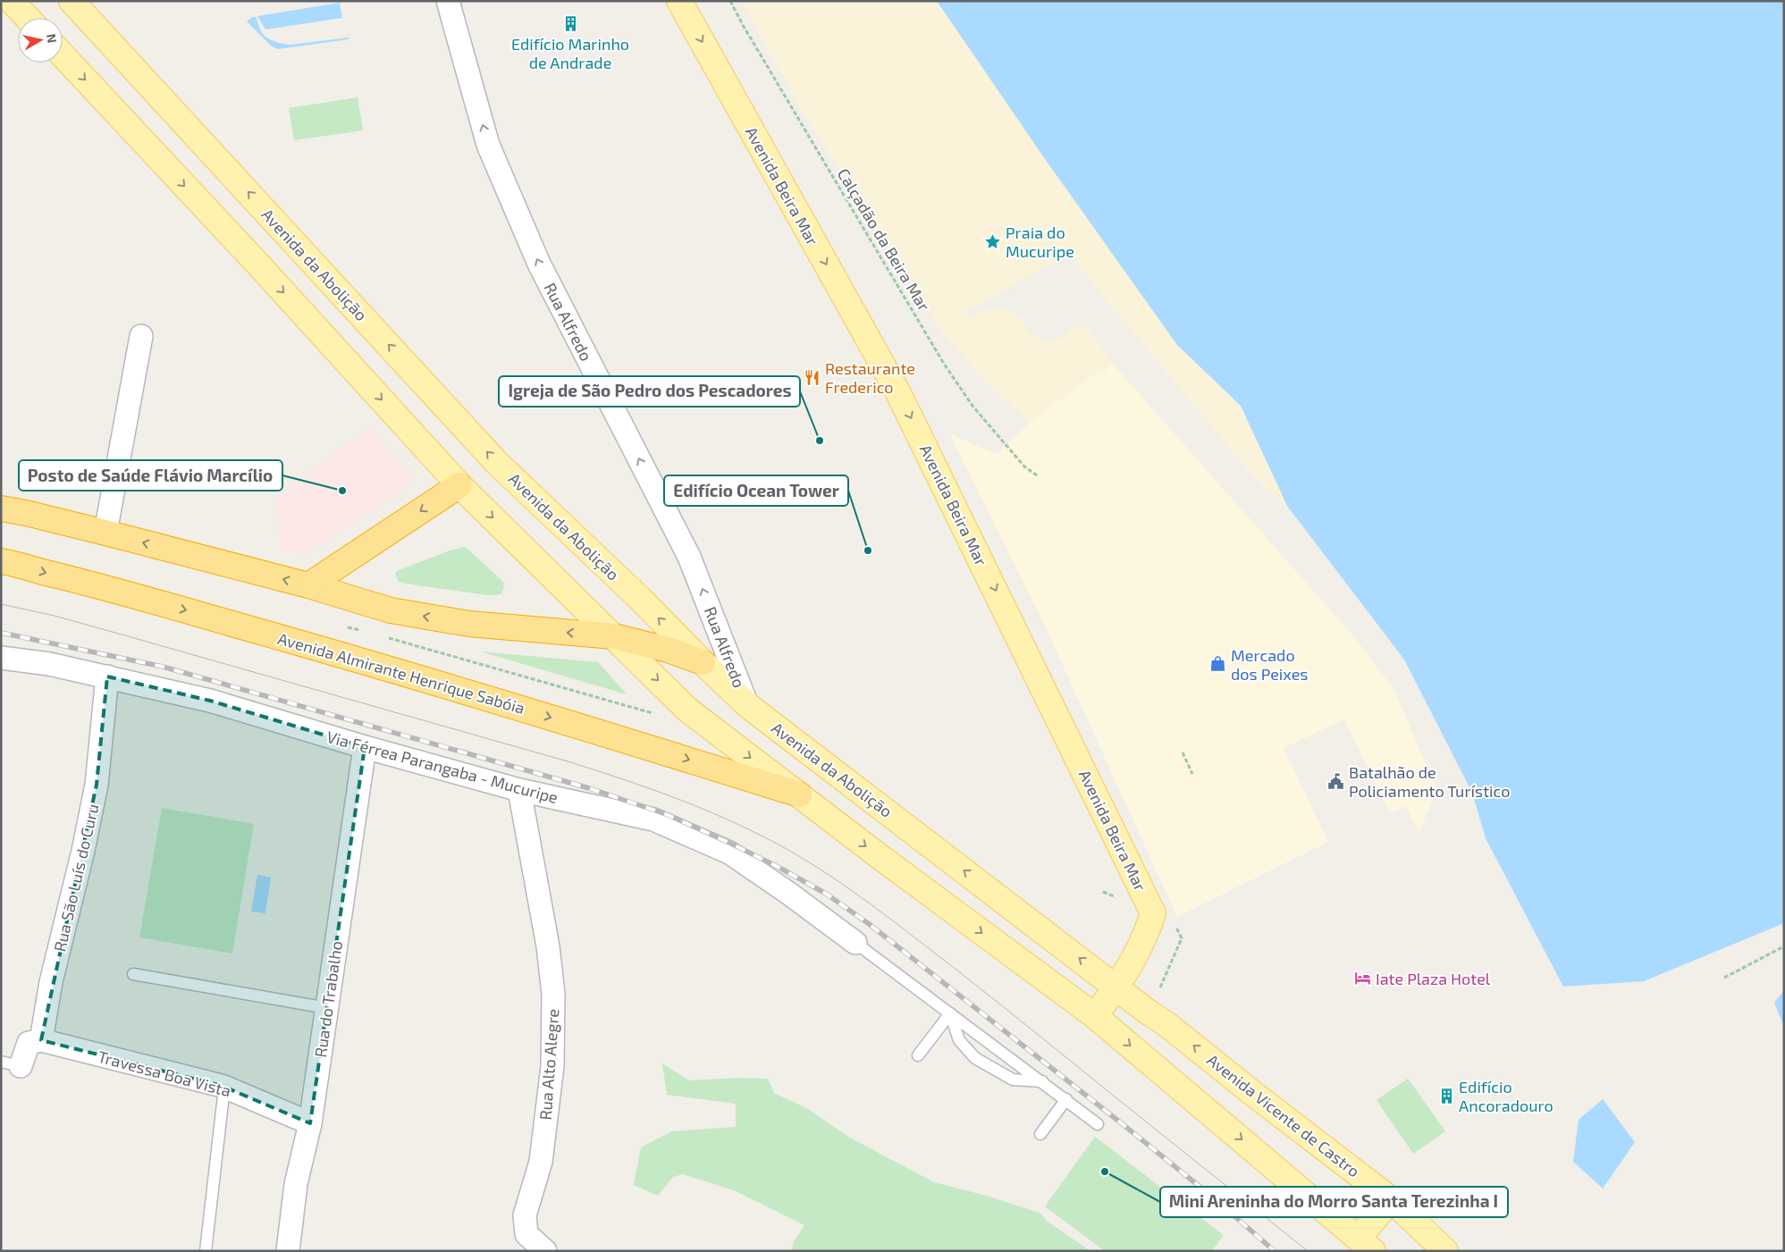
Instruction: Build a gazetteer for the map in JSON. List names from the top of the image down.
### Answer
{
  "streets": {
    "highway": ["Avenida Almirante Henrique Sabóia"],
    "main road": ["Avenida Beira Mar", "Avenida da Abolição", "Avenida Vicente de Castro"],
    "street": [
      "Rua Alfredo",
      "Via Férrea Parangaba - Mucuripe",
      "Rua São Luís do Curu",
      "Rua do Trabalho",
      "Rua Alto Alegre",
      "Travessa Boa Vista"
    ],
    "path": ["Calçadão da Beira Mar"]
  },
  "crossings": [
    ["Avenida Beira Mar", "Avenida da Abolição"],
    ["Avenida Beira Mar", "Avenida Vicente de Castro"],
    ["Avenida da Abolição", "Rua Alfredo"],
    ["Avenida da Abolição", "Avenida Vicente de Castro"],
    ["Via Férrea Parangaba - Mucuripe", "Rua São Luís do Curu"],
    ["Via Férrea Parangaba - Mucuripe", "Rua do Trabalho"],
    ["Via Férrea Parangaba - Mucuripe", "Rua Alto Alegre"],
    ["Rua São Luís do Curu", "Travessa Boa Vista"],
    ["Rua do Trabalho", "Travessa Boa Vista"]
  ],
  "one_way": ["Avenida Beira Mar", "Rua Alfredo"],
  "places": {
    "building": ["Edifício Marinho de Andrade", "Edifício Ancoradouro"],
    "place": ["Praia do Mucuripe"],
    "restaurant": ["Restaurante Frederico"],
    "other": [
      "Igreja de São Pedro dos Pescadores",
      "Posto de Saúde Flávio Marcílio",
      "Edifício Ocean Tower",
      "Mini Areninha do Morro Santa Terezinha I"
    ],
    "shop": ["Mercado dos Peixes"],
    "public building": ["Batalhão de Policiamento Turístico"],
    "hotel": ["Iate Plaza Hotel"]
  },
  "north": "right"
}
